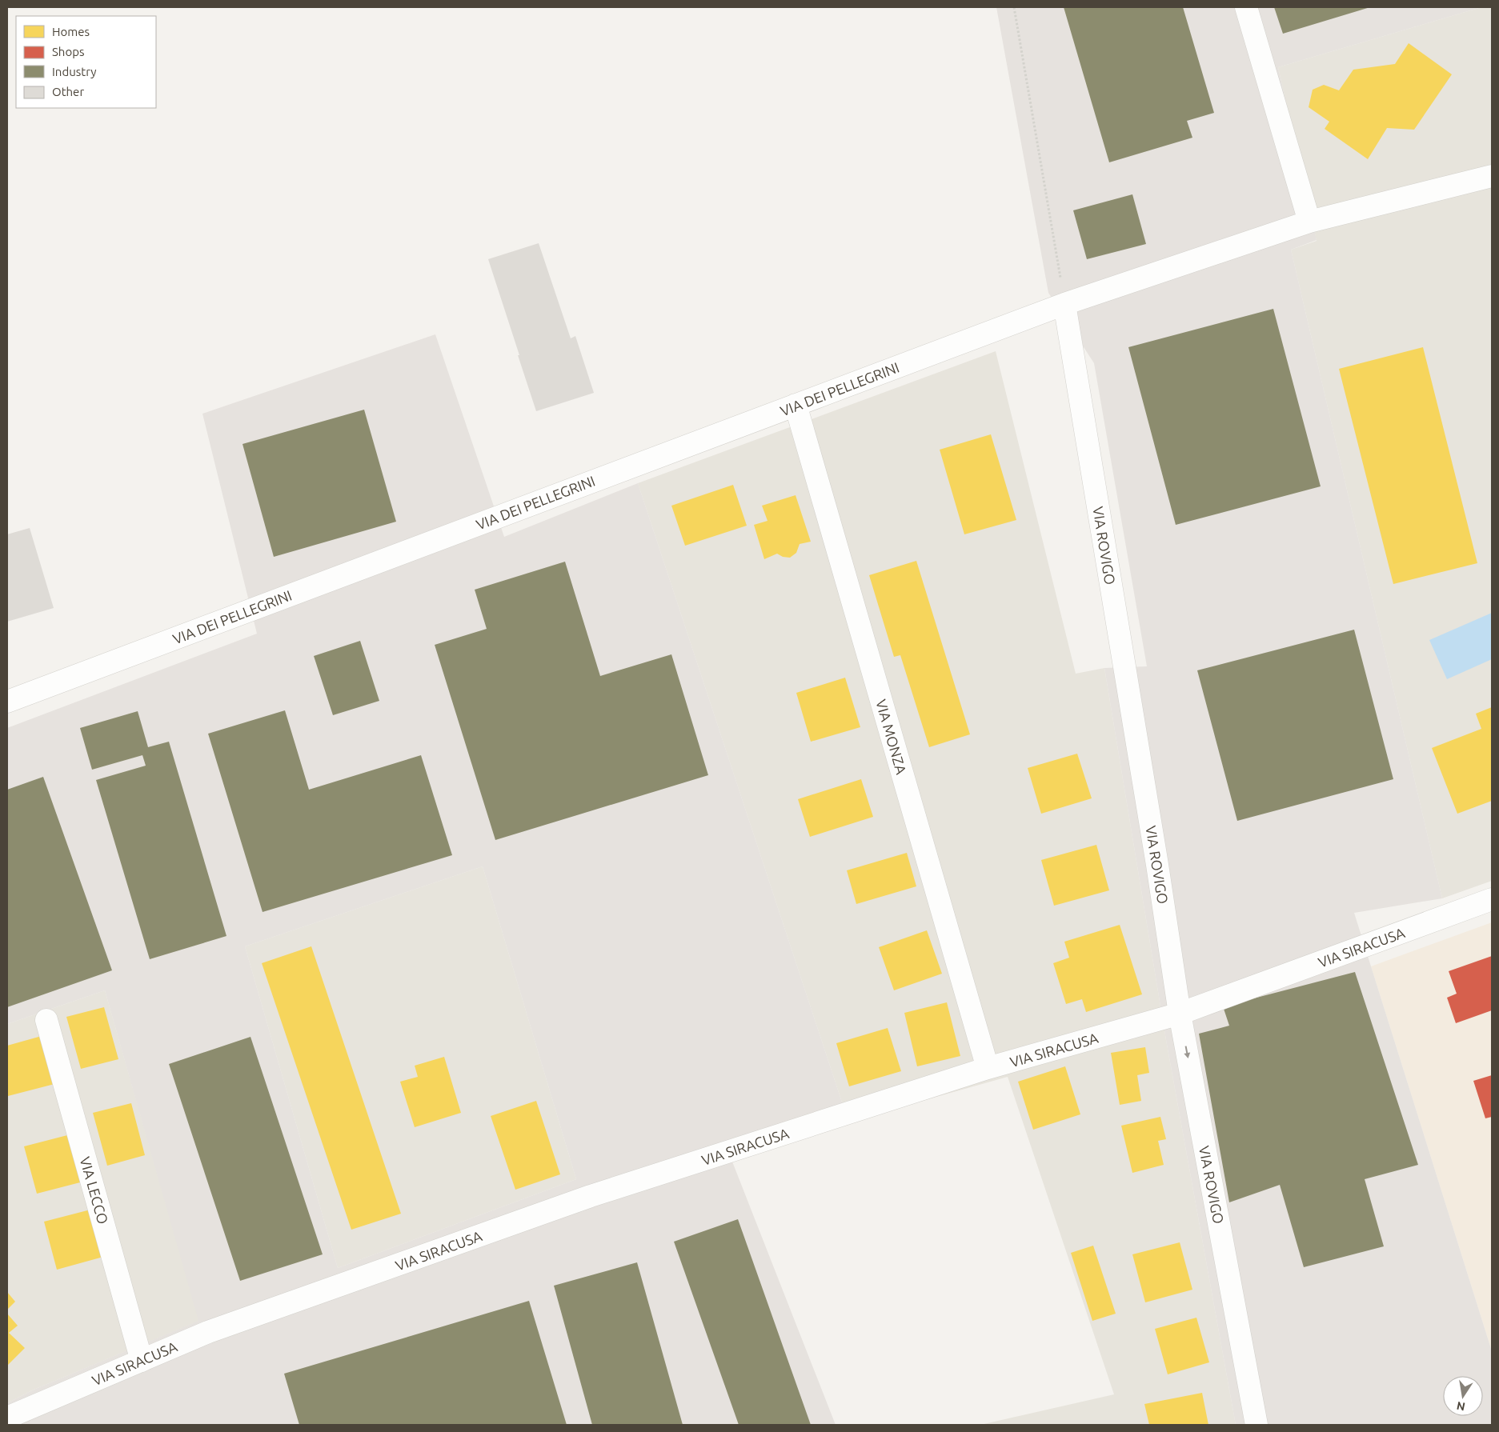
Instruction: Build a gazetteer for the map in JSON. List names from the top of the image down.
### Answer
{
  "streets": {
    "street": [
      "VIA DEI PELLEGRINI",
      "VIA ROVIGO",
      "VIA MONZA",
      "VIA SIRACUSA",
      "VIA LECCO"
    ]
  },
  "crossings": [
    ["VIA DEI PELLEGRINI", "VIA ROVIGO"],
    ["VIA DEI PELLEGRINI", "VIA MONZA"],
    ["VIA ROVIGO", "VIA SIRACUSA"],
    ["VIA MONZA", "VIA SIRACUSA"],
    ["VIA SIRACUSA", "VIA LECCO"]
  ],
  "one_way": ["VIA ROVIGO"],
  "legend": [
    "Homes",
    "Shops",
    "Industry",
    "Other"
  ],
  "north": "bottom"
}
